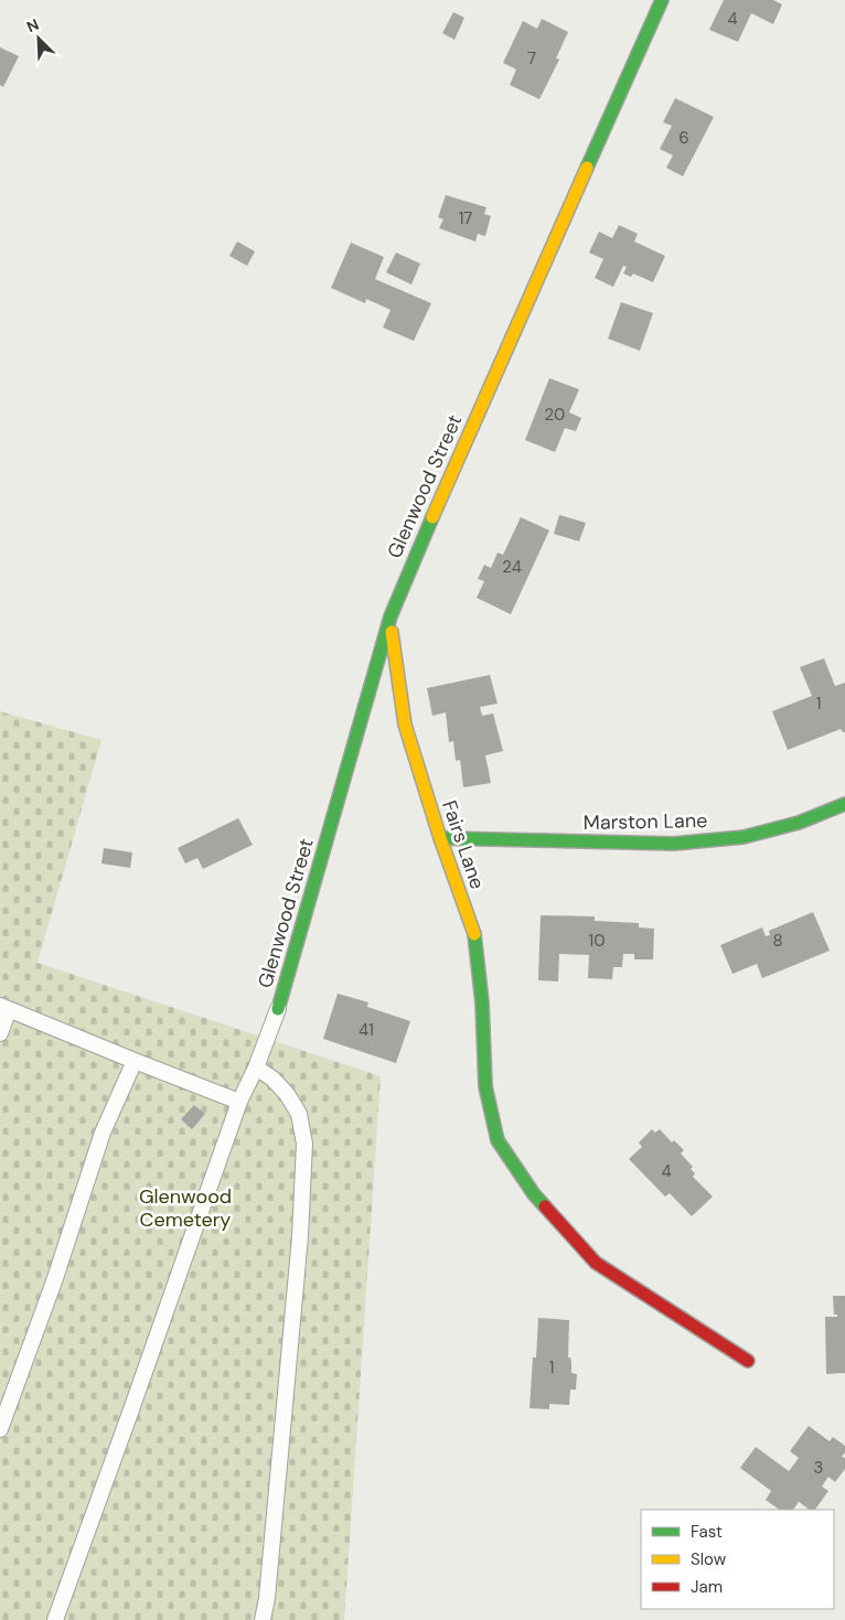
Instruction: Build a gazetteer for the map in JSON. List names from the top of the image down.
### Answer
{
  "streets": {
    "street": ["Glenwood Street", "Marston Lane", "Fairs Lane"]
  },
  "crossings": [
    ["Glenwood Street", "Fairs Lane"],
    ["Marston Lane", "Fairs Lane"]
  ],
  "parks": ["Glenwood Cemetery"],
  "house_numbers": [
    "4",
    "7",
    "6",
    "17",
    "20",
    "24",
    "1",
    "10",
    "8",
    "41",
    "4",
    "1",
    "3"
  ],
  "legend": ["Fast", "Slow", "Jam"],
  "north": "top left"
}
